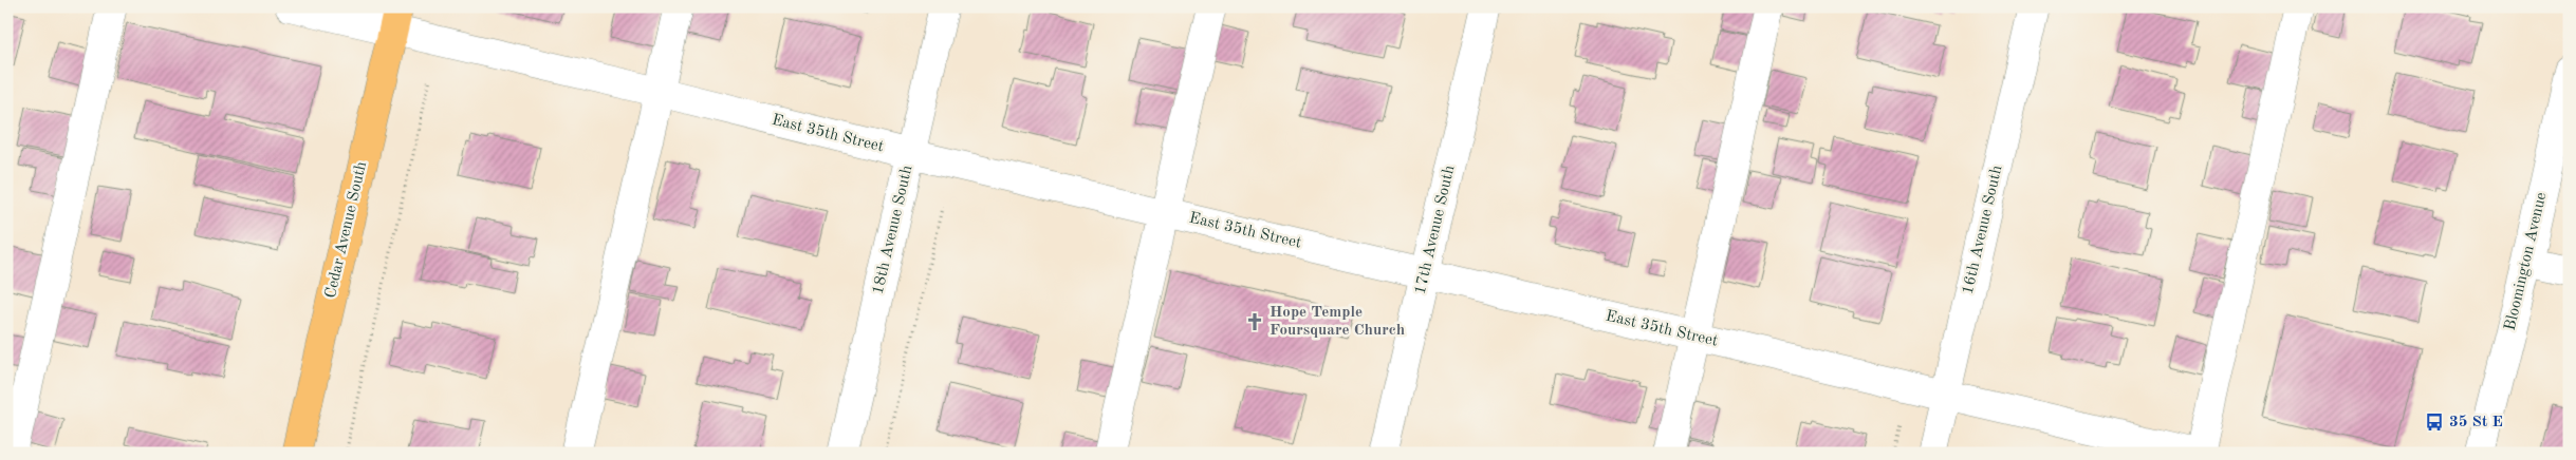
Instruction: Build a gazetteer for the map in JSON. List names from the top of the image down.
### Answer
{
  "streets": {
    "main road": ["Cedar Avenue South"],
    "street": [
      "East 35th Street",
      "18th Avenue South",
      "17th Avenue South",
      "16th Avenue South",
      "Bloomington Avenue"
    ]
  },
  "crossings": [
    ["East 35th Street", "Cedar Avenue South"],
    ["East 35th Street", "18th Avenue South"],
    ["East 35th Street", "17th Avenue South"],
    ["East 35th Street", "16th Avenue South"]
  ],
  "places": {
    "church": ["Hope Temple Foursquare Church"],
    "bus stop": ["35 St E"]
  }
}
